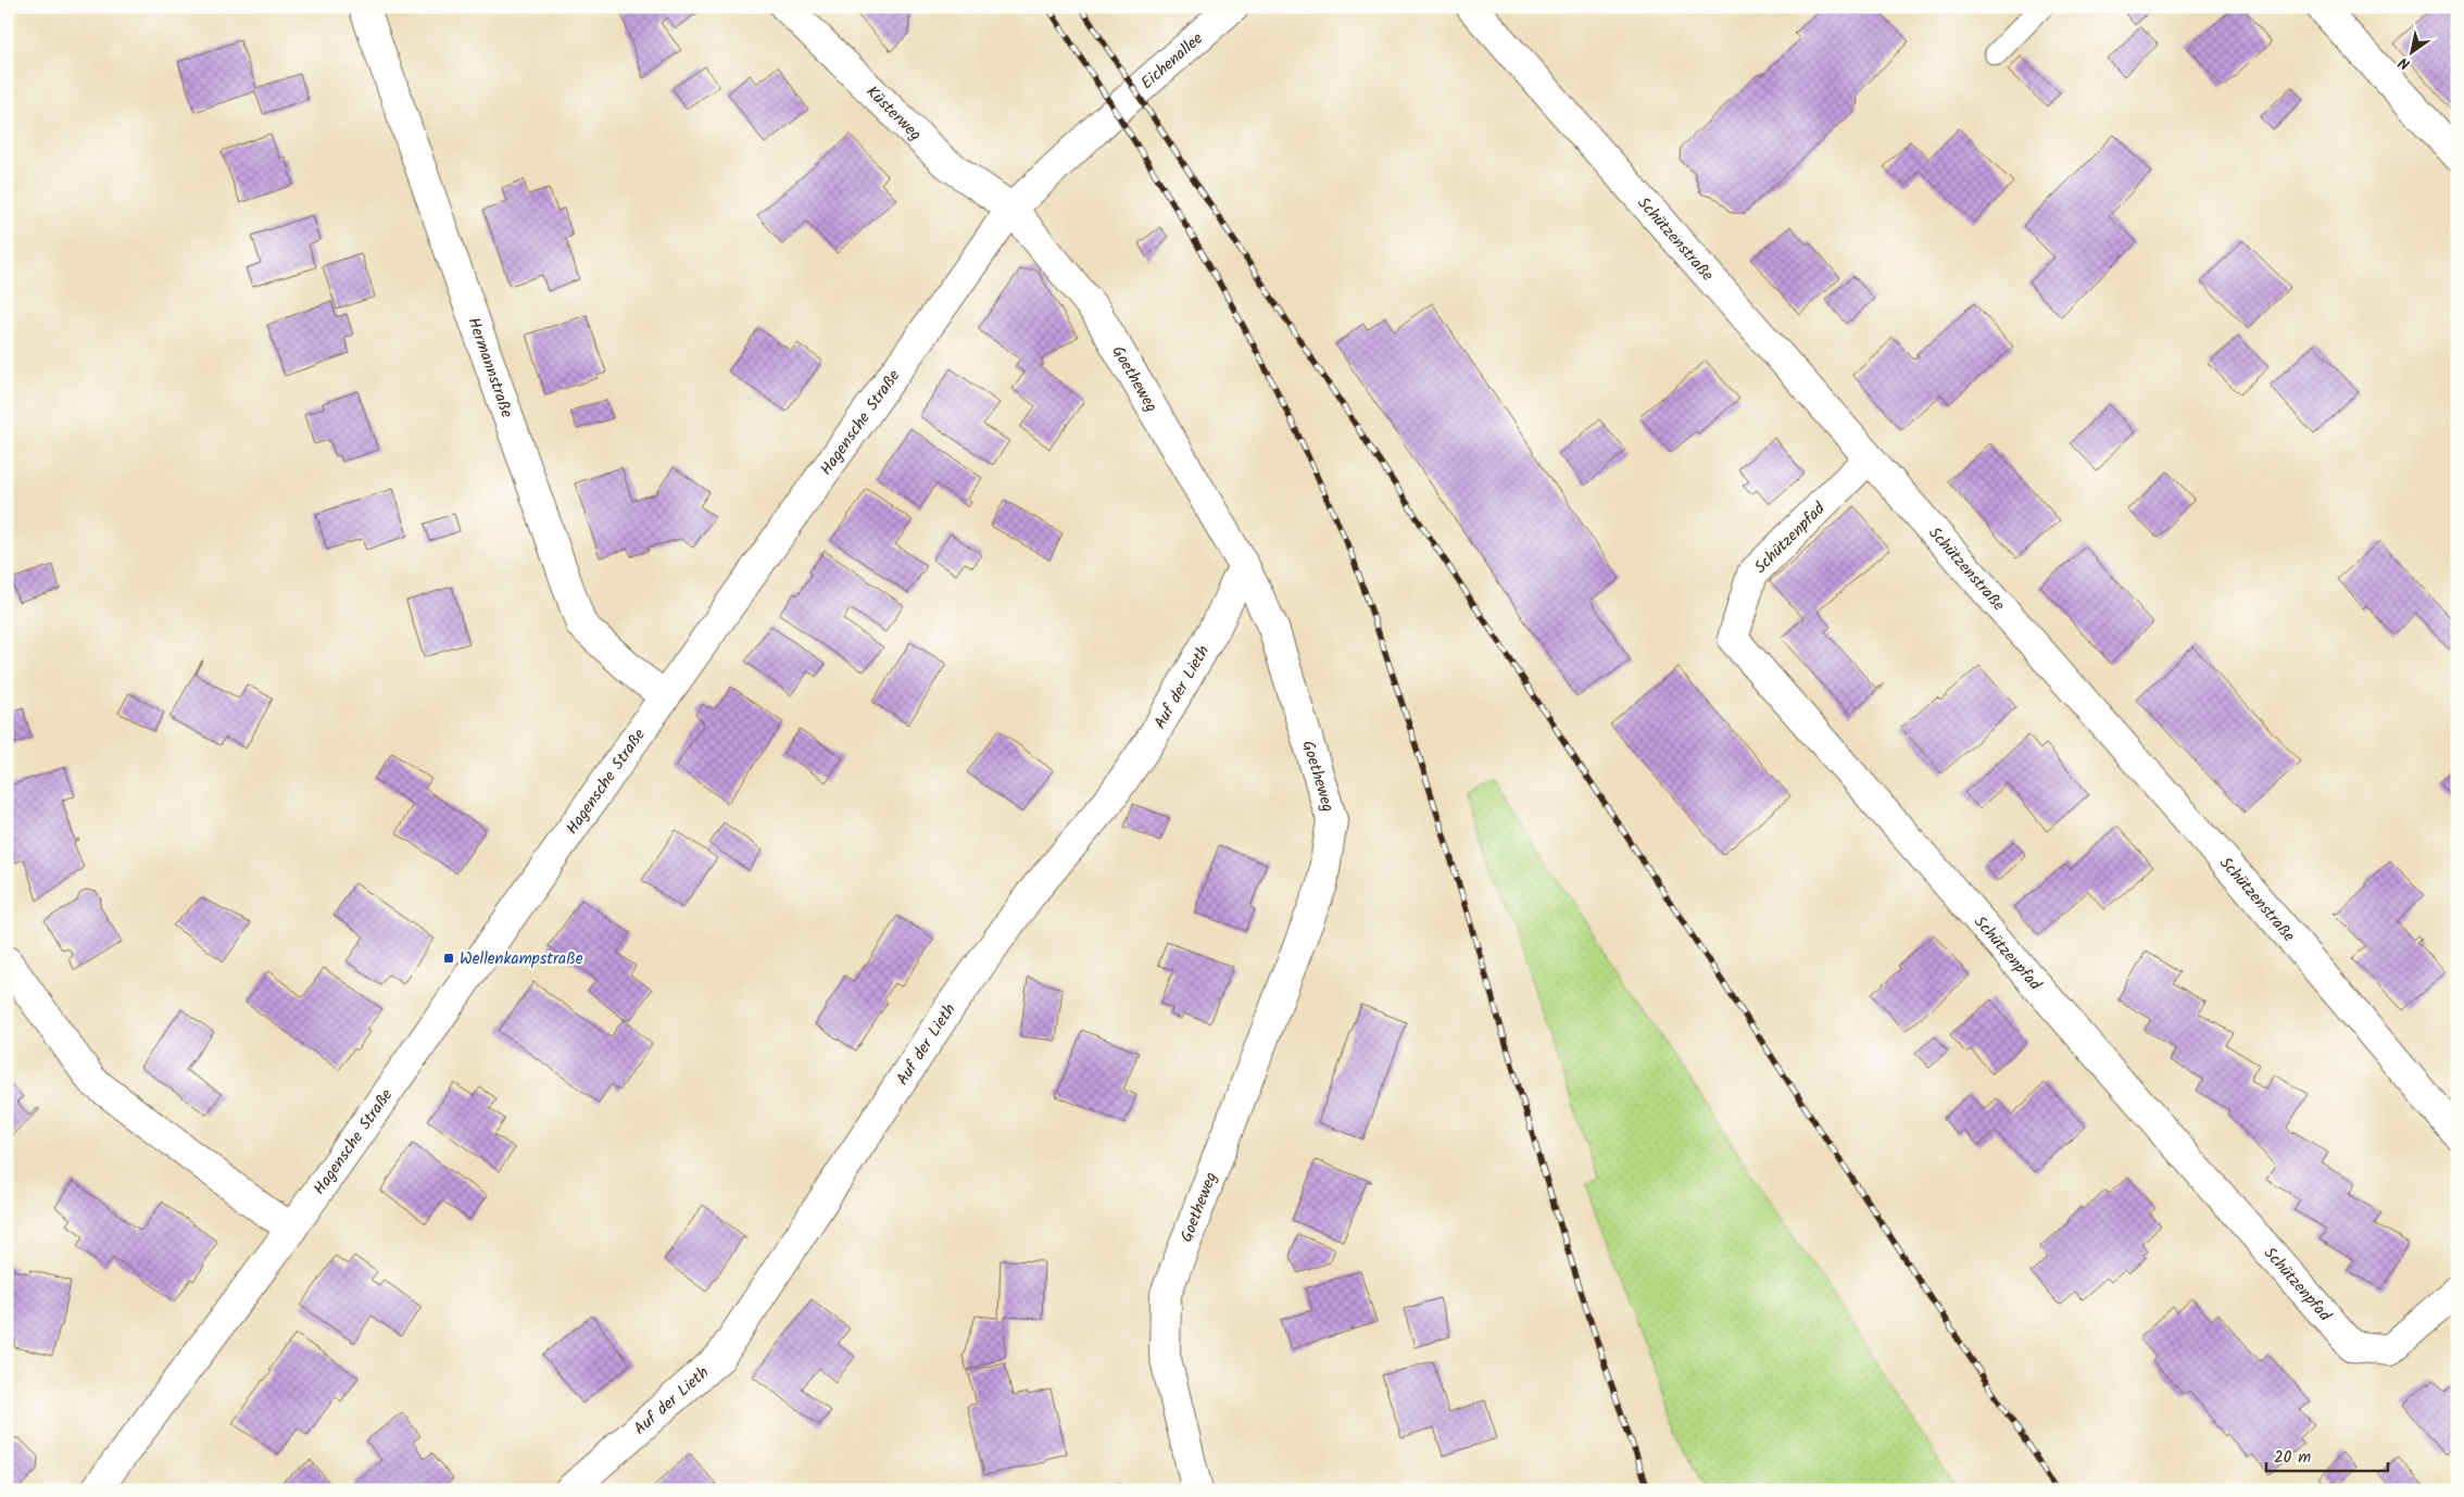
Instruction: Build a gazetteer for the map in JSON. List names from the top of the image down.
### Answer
{
  "streets": {
    "street": [
      "Eichenallee",
      "Küsterweg",
      "Schützenstraße",
      "Hermannstraße",
      "Goetheweg",
      "Hagensche Straße",
      "Schützenpfad",
      "Auf der Lieth"
    ]
  },
  "crossings": [
    ["Eichenallee", "Hagensche Straße"],
    ["Küsterweg", "Goetheweg"],
    ["Küsterweg", "Hagensche Straße"],
    ["Schützenstraße", "Schützenpfad"],
    ["Hermannstraße", "Hagensche Straße"],
    ["Goetheweg", "Hagensche Straße"],
    ["Goetheweg", "Auf der Lieth"]
  ],
  "places": {
    "transit": ["Wellenkampstraße"]
  },
  "scale_bar": "20 m",
  "north": "bottom left"
}
